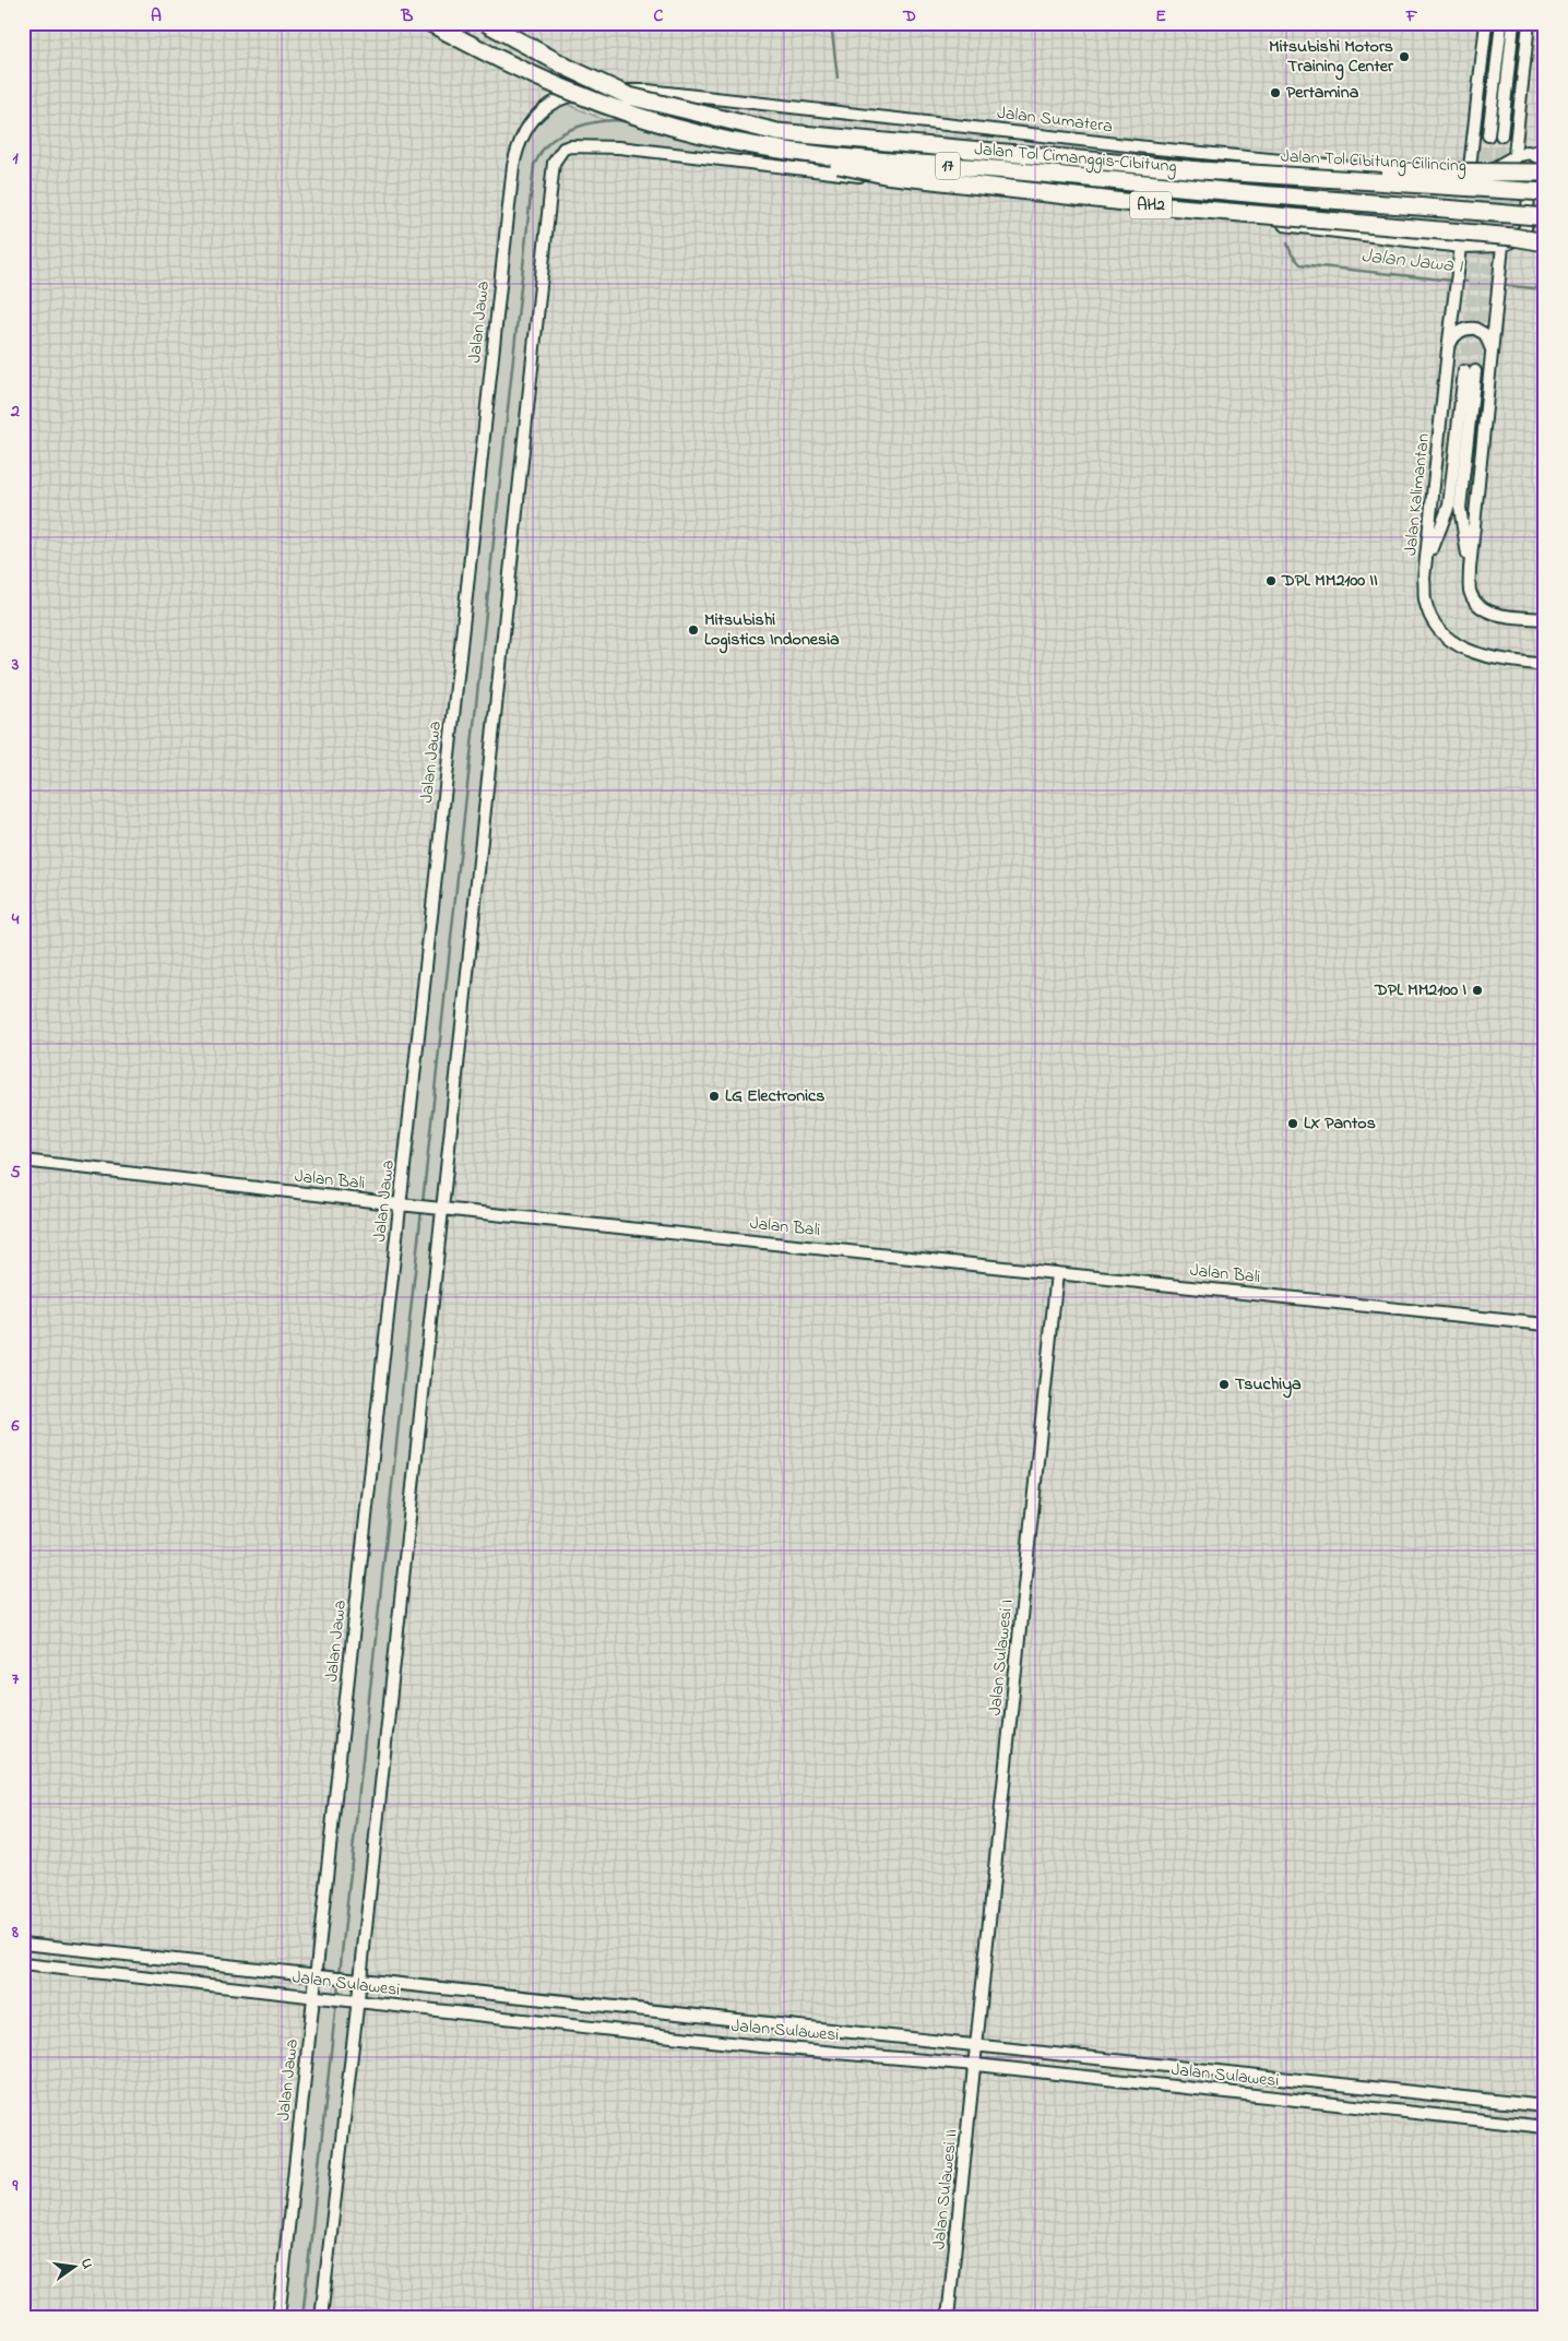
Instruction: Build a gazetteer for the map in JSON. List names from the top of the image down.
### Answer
{
  "streets": {
    "highway": [
      "Jalan Tol Cimanggis–Cibitung",
      "Jalan Tol Cibitung–Cilincing",
      "17",
      "AH2"
    ],
    "street": [
      "Jalan Sumatera",
      "Jalan Jawa",
      "Jalan Kalimantan",
      "Jalan Bali",
      "Jalan Sulawesi I",
      "Jalan Sulawesi",
      "Jalan Sulawesi II"
    ]
  },
  "crossings": [
    ["Jalan Sumatera", "AH2"],
    ["Jalan Sumatera", "Jalan Jawa"],
    ["Jalan Tol Cimanggis–Cibitung", "Jalan Tol Cibitung–Cilincing"],
    ["Jalan Tol Cimanggis–Cibitung", "AH2"],
    ["Jalan Jawa", "Jalan Bali"],
    ["Jalan Jawa", "Jalan Sulawesi"],
    ["Jalan Bali", "Jalan Sulawesi I"],
    ["Jalan Sulawesi I", "Jalan Sulawesi"],
    ["Jalan Sulawesi I", "Jalan Sulawesi II"],
    ["Jalan Sulawesi", "Jalan Sulawesi II"]
  ],
  "water": ["Jalan Jawa I"],
  "places": [
    "Mitsubishi Motors Training Center",
    "Pertamina",
    "DPL MM2100 II",
    "Mitsubishi Logistics Indonesia",
    "DPL MM2100 I",
    "LG Electronics",
    "LX Pantos",
    "Tsuchiya"
  ],
  "north": "right",
  "grid": {
    "columns": [
      "A",
      "B",
      "C",
      "D",
      "E",
      "F"
    ],
    "rows": [
      "1",
      "2",
      "3",
      "4",
      "5",
      "6",
      "7",
      "8",
      "9"
    ]
  }
}
